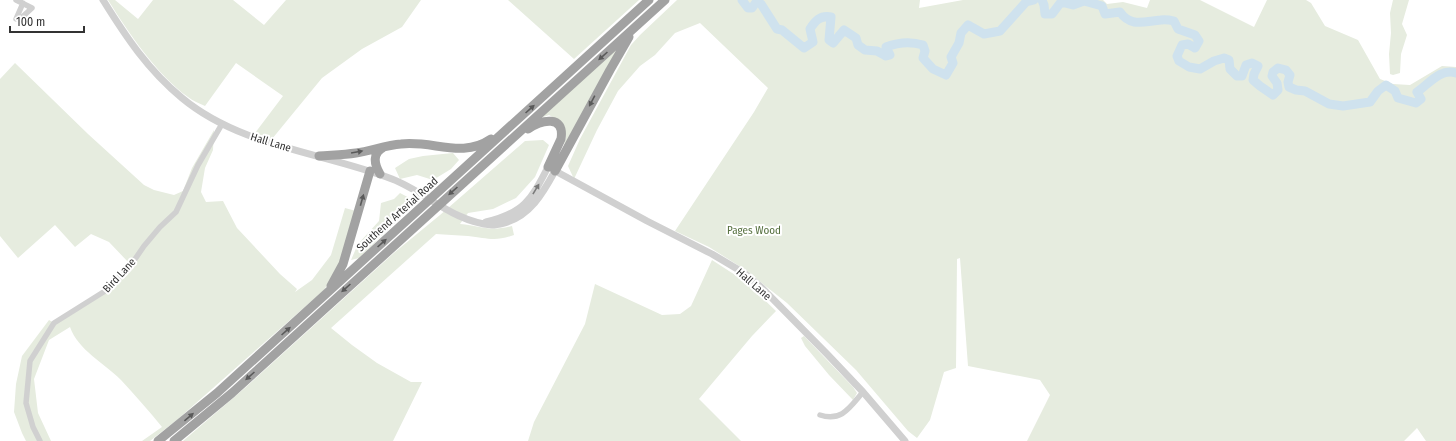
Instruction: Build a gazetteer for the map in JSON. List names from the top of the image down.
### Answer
{
  "streets": {
    "highway": ["Southend Arterial Road"],
    "street": ["Hall Lane", "Bird Lane"]
  },
  "crossings": [
    ["Hall Lane", "Bird Lane"]
  ],
  "parks": ["Pages Wood"],
  "scale_bar": "100 m"
}
